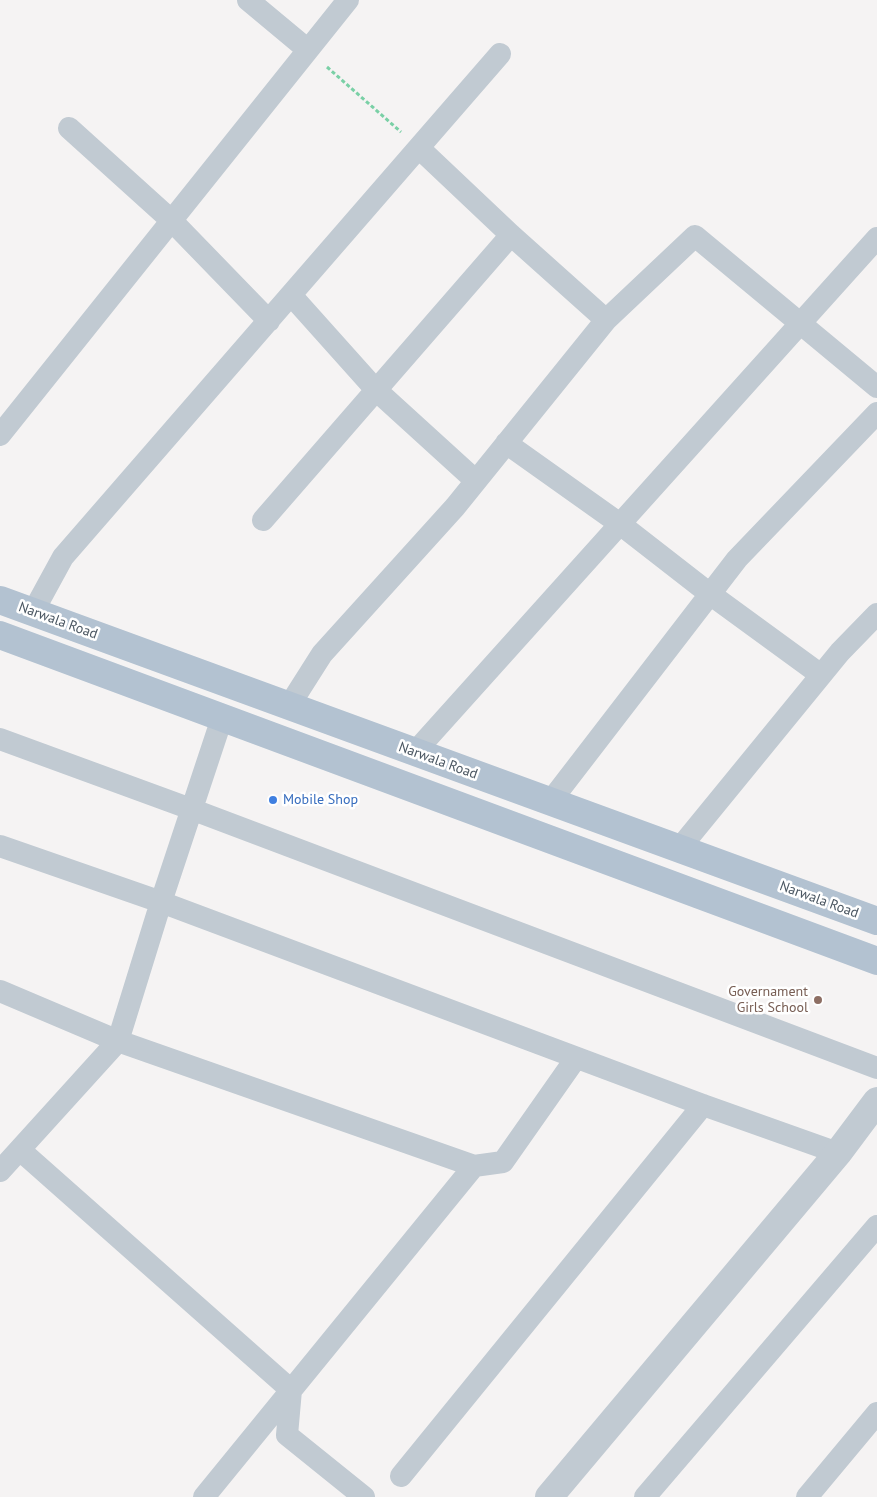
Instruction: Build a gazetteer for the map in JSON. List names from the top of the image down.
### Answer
{
  "streets": {
    "main road": ["Narwala Road"]
  },
  "places": ["Mobile Shop", "Governament Girls School"]
}
